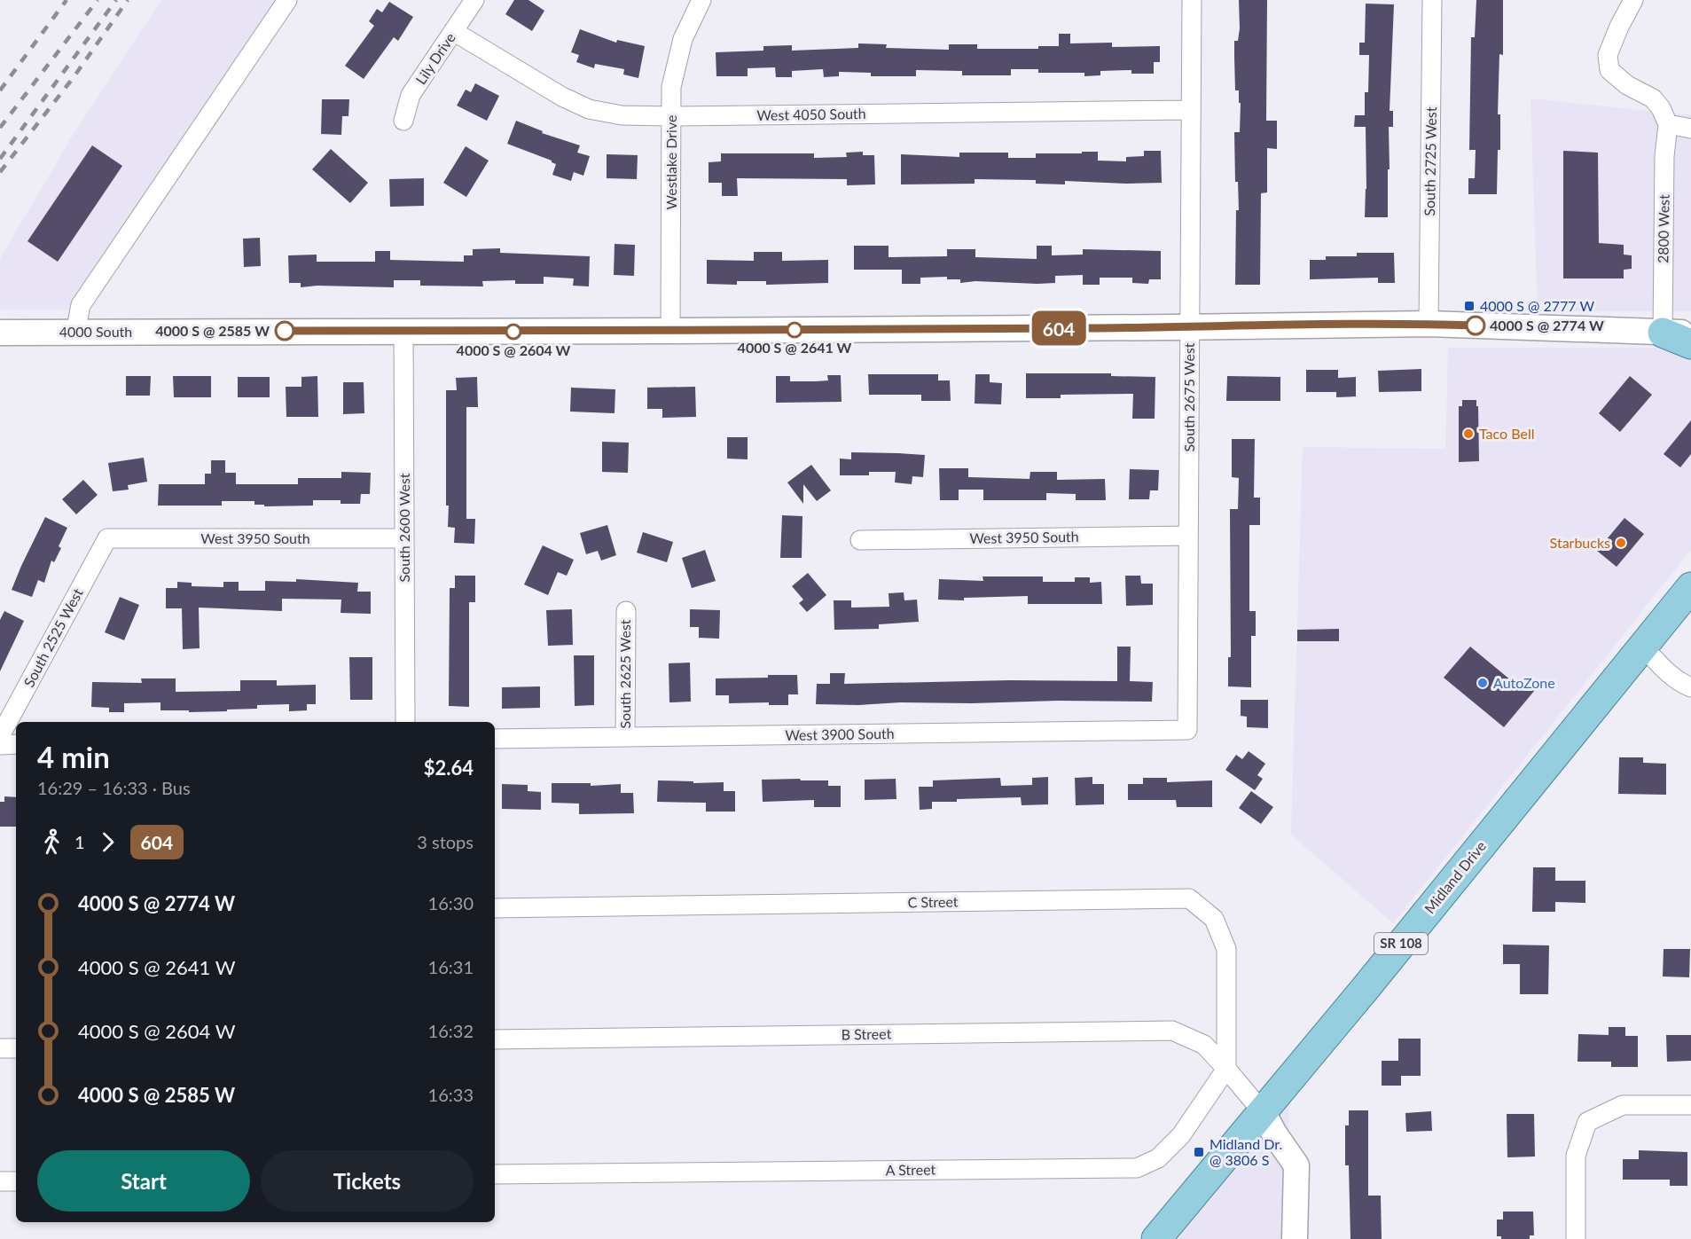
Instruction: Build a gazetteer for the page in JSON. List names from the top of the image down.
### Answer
{
  "streets": {
    "main road": ["Midland Drive", "SR 108"],
    "street": [
      "Lily Drive",
      "West 4050 South",
      "South 2725 West",
      "Westlake Drive",
      "2800 West",
      "4000 South",
      "South 2675 West",
      "South 2600 West",
      "West 3950 South",
      "South 2525 West",
      "South 2625 West",
      "West 3900 South",
      "C Street",
      "B Street",
      "A Street"
    ]
  },
  "crossings": [
    ["Lily Drive", "West 4050 South"],
    ["West 4050 South", "Westlake Drive"],
    ["West 4050 South", "South 2675 West"],
    ["South 2725 West", "4000 South"],
    ["Westlake Drive", "4000 South"],
    ["2800 West", "4000 South"],
    ["4000 South", "South 2675 West"],
    ["4000 South", "South 2600 West"],
    ["South 2675 West", "West 3950 South"],
    ["South 2675 West", "West 3900 South"],
    ["South 2600 West", "West 3950 South"],
    ["West 3950 South", "South 2525 West"],
    ["South 2625 West", "West 3900 South"],
    ["C Street", "B Street"],
    ["C Street", "A Street"],
    ["B Street", "A Street"]
  ],
  "places": {
    "transit": ["4000 S @ 2777 W", "Midland Dr. @ 3806 S"],
    "other": [
      "4000 S @ 2774 W",
      "4000 S @ 2641 W",
      "4000 S @ 2585 W",
      "4000 S @ 2604 W",
      "Taco Bell",
      "Starbucks",
      "AutoZone"
    ]
  },
  "lines": ["bus line 604"],
  "page": {
    "on_map": "604",
    "heading": ["4 min", "16:29 – 16:33 · Bus", "$2.64"],
    "legs": ["1", "604", "3 stops"],
    "list": [
      {
        "name": "4000 S @ 2774 W",
        "value": "16:30"
      },
      {
        "name": "4000 S @ 2641 W",
        "value": "16:31"
      },
      {
        "name": "4000 S @ 2604 W",
        "value": "16:32"
      },
      {
        "name": "4000 S @ 2585 W",
        "value": "16:33"
      }
    ],
    "buttons": ["Start", "Tickets"]
  }
}
